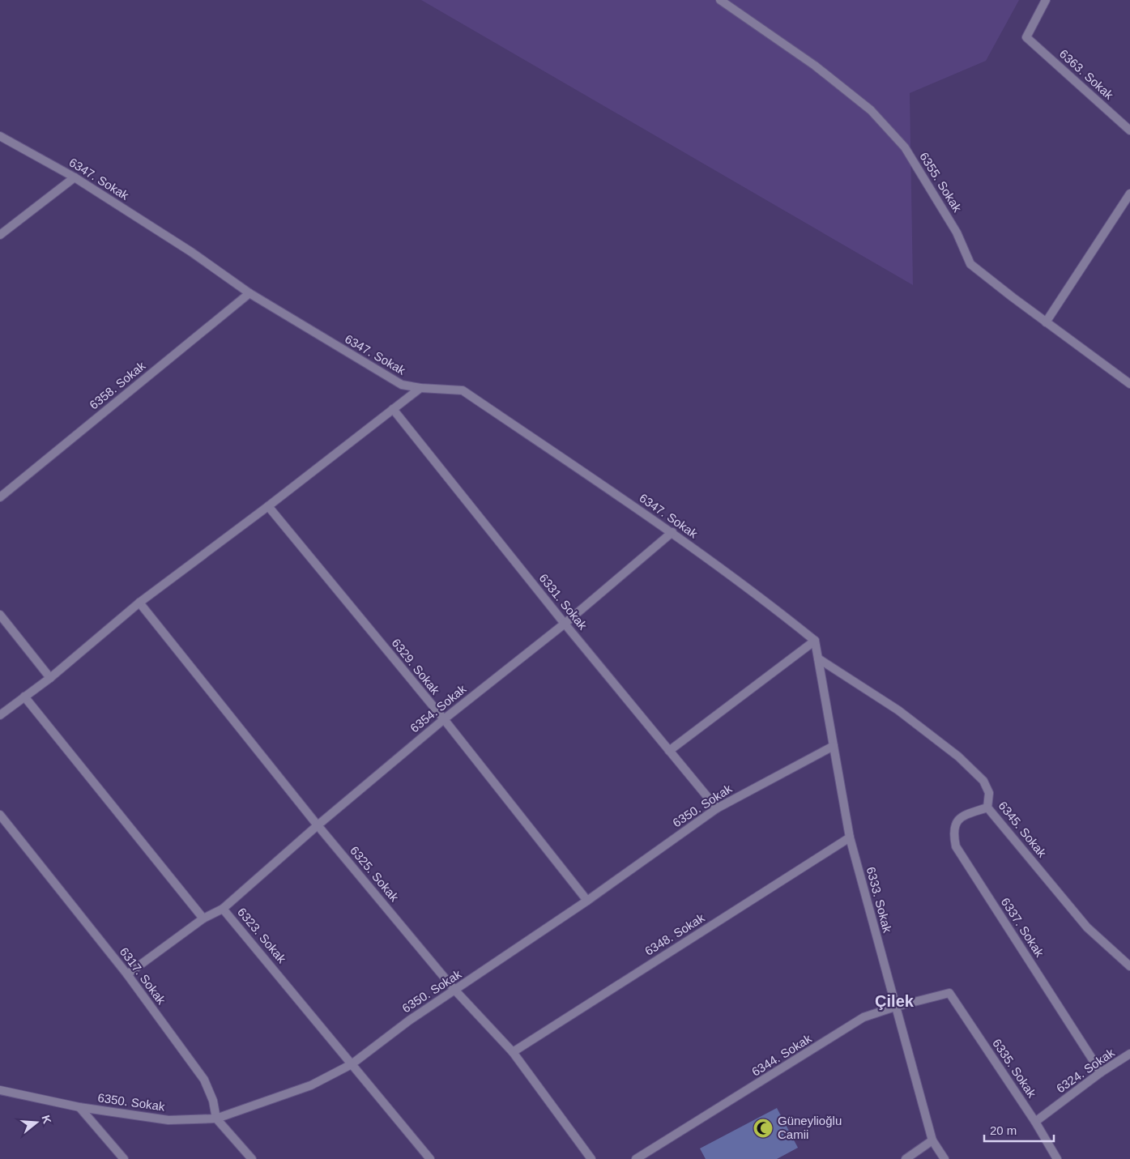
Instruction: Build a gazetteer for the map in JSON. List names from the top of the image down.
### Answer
{
  "streets": {
    "street": [
      "6363. Sokak",
      "6347. Sokak",
      "6355. Sokak",
      "6358. Sokak",
      "6331. Sokak",
      "6329. Sokak",
      "6354. Sokak",
      "6350. Sokak",
      "6345. Sokak",
      "6325. Sokak",
      "6333. Sokak",
      "6337. Sokak",
      "6348. Sokak",
      "6323. Sokak",
      "6317. Sokak",
      "6344. Sokak",
      "6335. Sokak",
      "6324. Sokak"
    ]
  },
  "crossings": [
    ["6347. Sokak", "6358. Sokak"],
    ["6347. Sokak", "6354. Sokak"],
    ["6347. Sokak", "6333. Sokak"],
    ["6331. Sokak", "6354. Sokak"],
    ["6331. Sokak", "6350. Sokak"],
    ["6329. Sokak", "6354. Sokak"],
    ["6329. Sokak", "6350. Sokak"],
    ["6354. Sokak", "6325. Sokak"],
    ["6354. Sokak", "6323. Sokak"],
    ["6350. Sokak", "6325. Sokak"],
    ["6350. Sokak", "6333. Sokak"],
    ["6350. Sokak", "6323. Sokak"],
    ["6350. Sokak", "6317. Sokak"],
    ["6345. Sokak", "6333. Sokak"],
    ["6345. Sokak", "6337. Sokak"],
    ["6325. Sokak", "6348. Sokak"],
    ["6333. Sokak", "6348. Sokak"],
    ["6333. Sokak", "6344. Sokak"],
    ["6337. Sokak", "6324. Sokak"],
    ["6323. Sokak", "6317. Sokak"],
    ["6344. Sokak", "6335. Sokak"],
    ["6335. Sokak", "6324. Sokak"]
  ],
  "districts": ["Çilek"],
  "places": {
    "mosque": ["Güneylioğlu Camii"]
  },
  "scale_bar": "20 m",
  "north": "right"
}
